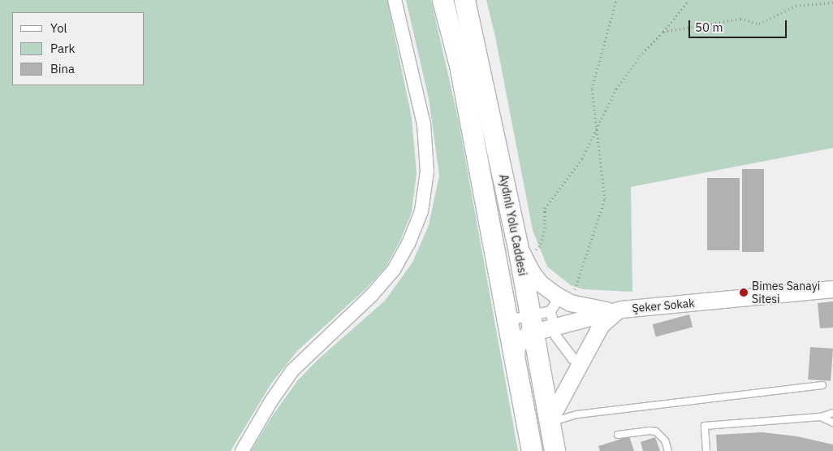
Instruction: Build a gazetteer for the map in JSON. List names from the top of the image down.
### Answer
{
  "streets": {
    "main road": ["Aydınlı Yolu Caddesi"],
    "street": ["Şeker Sokak"]
  },
  "crossings": [
    ["Aydınlı Yolu Caddesi", "Şeker Sokak"]
  ],
  "places": ["Bimes Sanayi Sitesi"],
  "legend": ["Yol", "Park", "Bina"],
  "scale_bar": "50 m"
}
